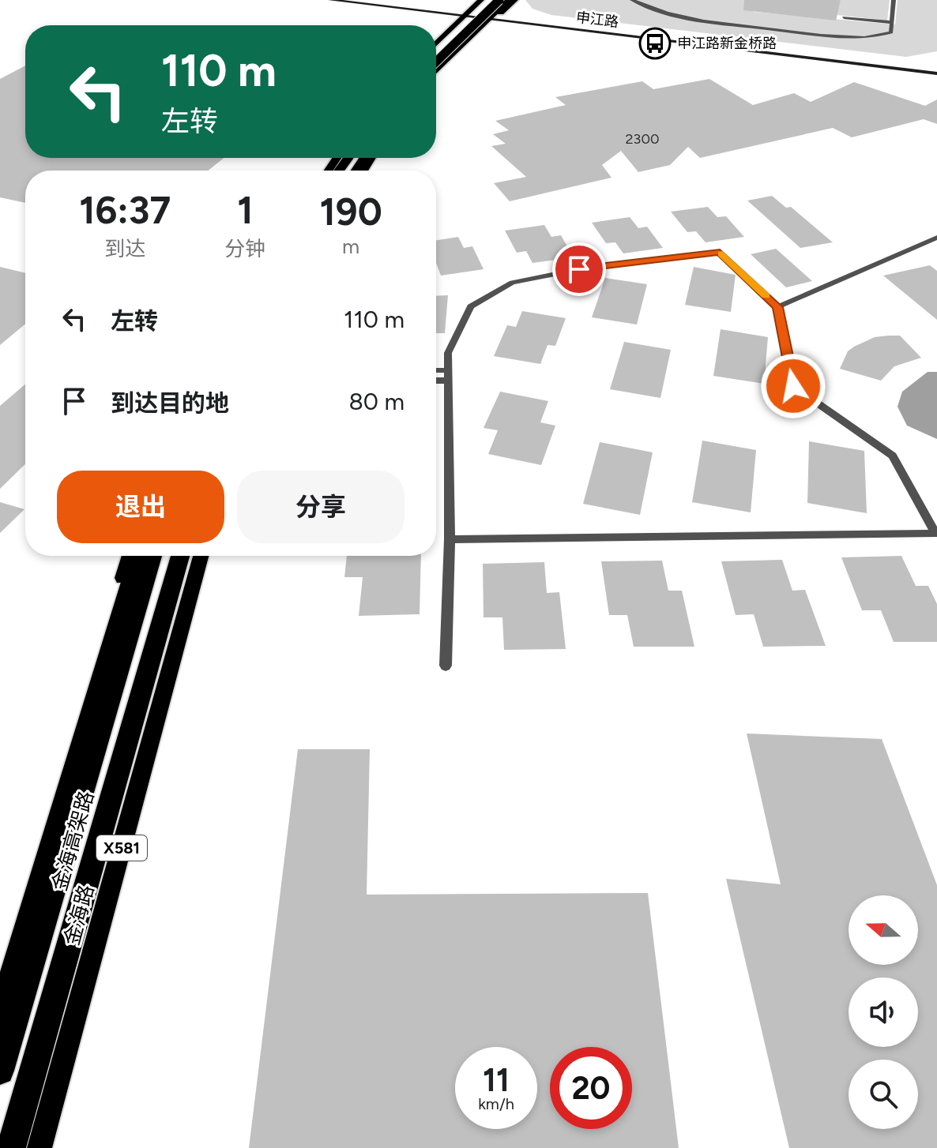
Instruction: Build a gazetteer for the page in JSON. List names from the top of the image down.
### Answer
{
  "streets": {
    "highway": ["金海高架路"],
    "main road": ["申江路", "X581", "金海路"]
  },
  "places": {
    "bus stop": ["申江路新金桥路"]
  },
  "house_numbers": ["2300"],
  "north": "left",
  "page": {
    "turn": ["110 m", "左转"],
    "eta": [
      "16:37",
      "到达",
      "1",
      "分钟",
      "190",
      "m"
    ],
    "list": [
      {
        "name": "左转",
        "value": "110 m"
      },
      {
        "name": "到达目的地",
        "value": "80 m"
      }
    ],
    "buttons": ["退出", "分享"],
    "speed": "11 km/h",
    "limit": "20"
  }
}
